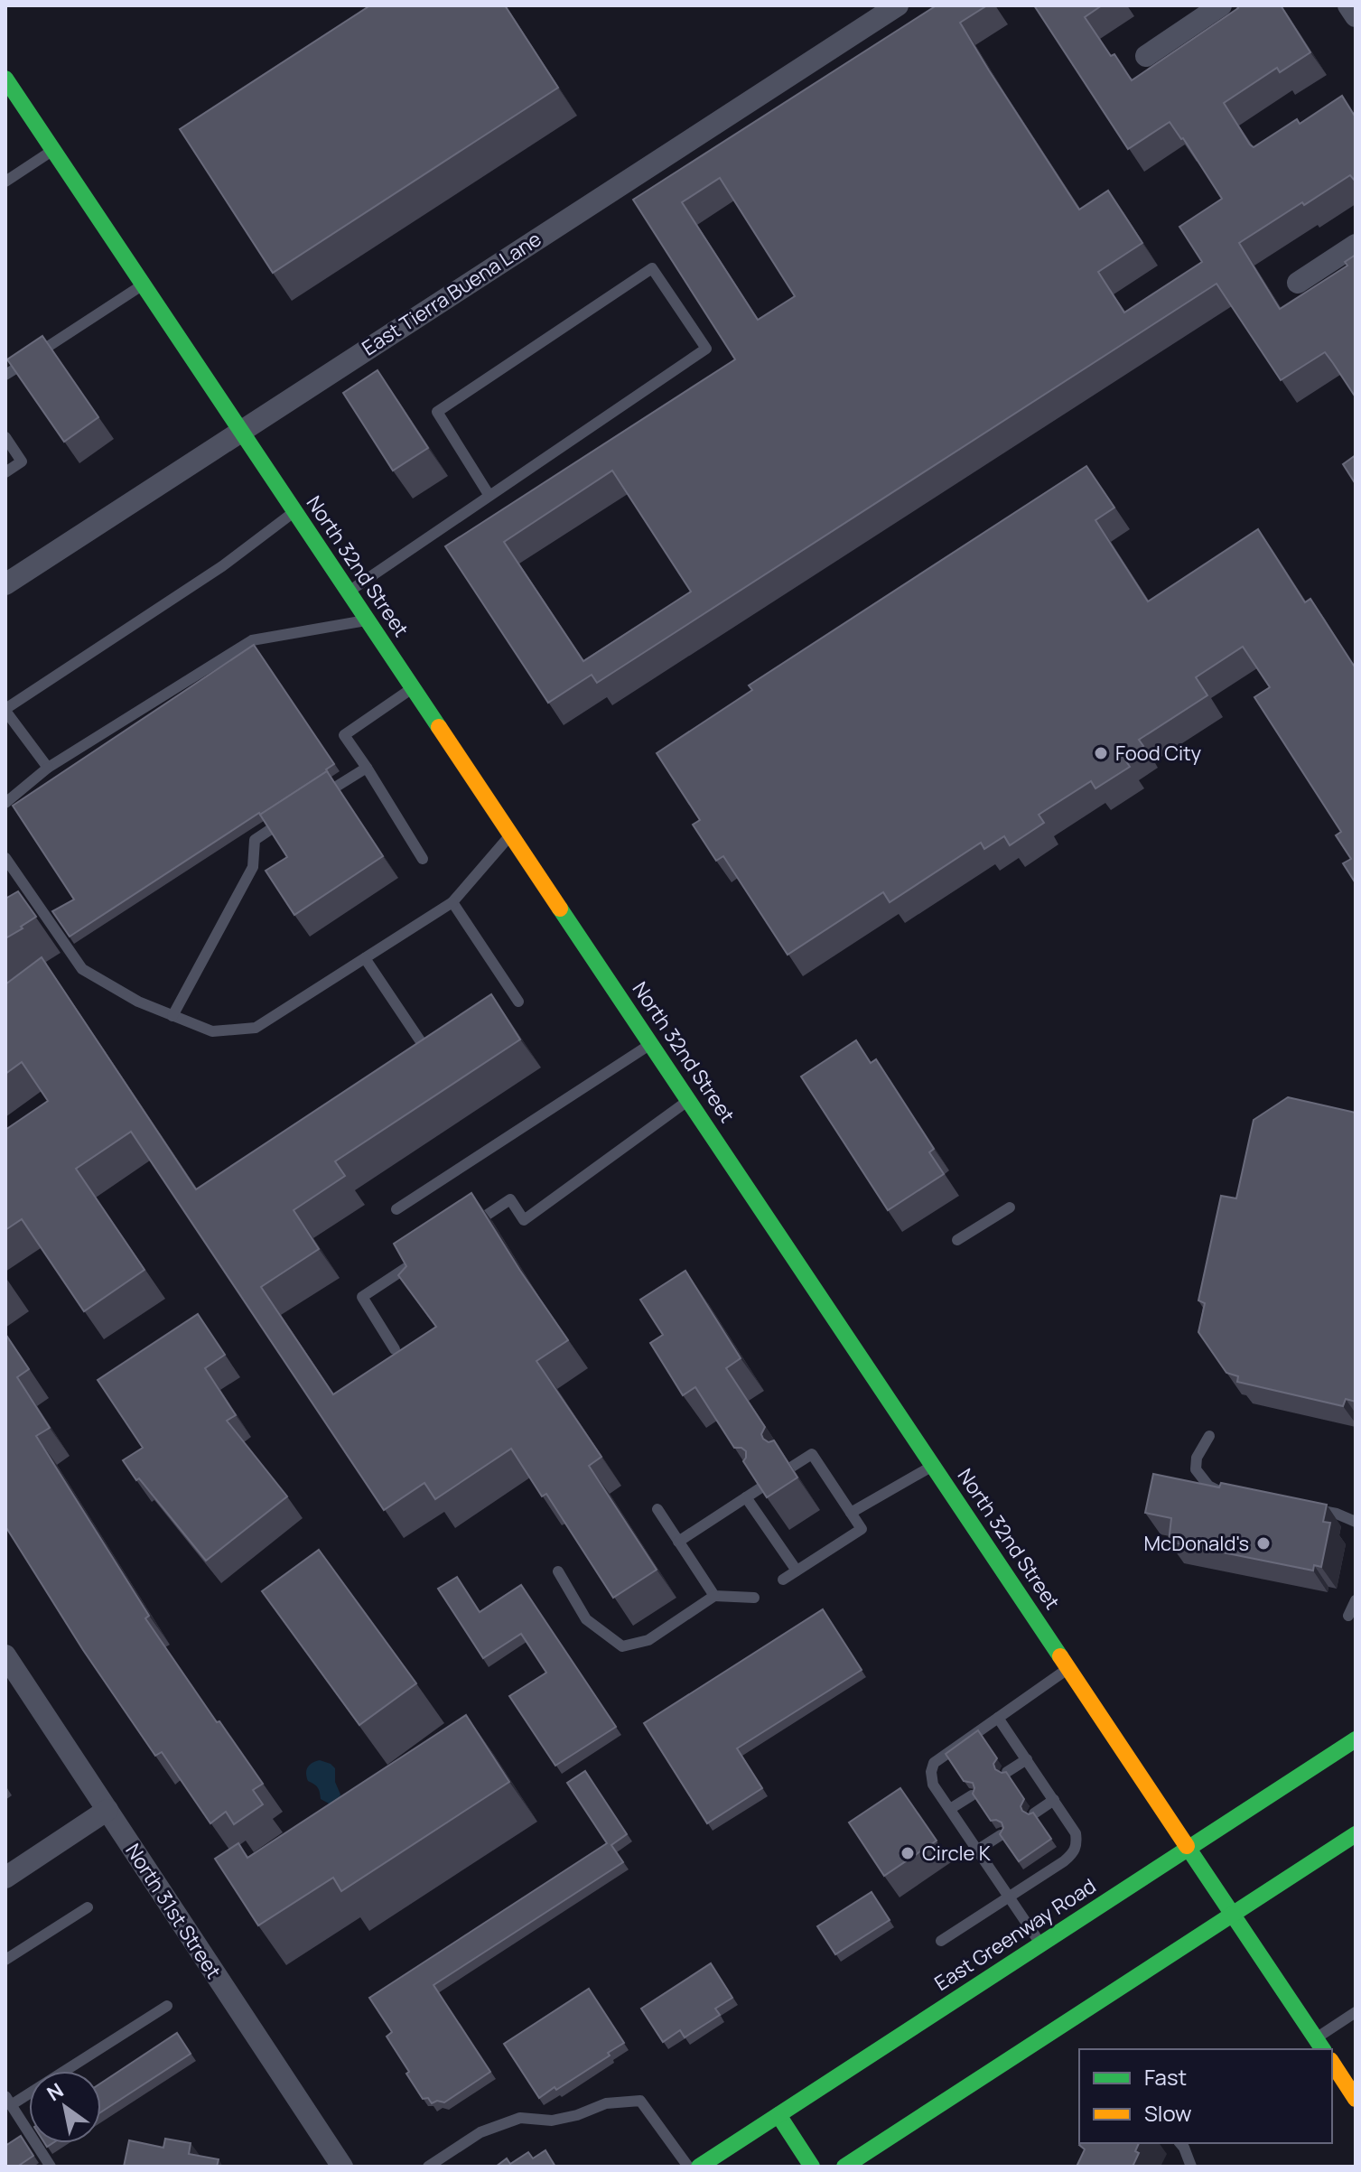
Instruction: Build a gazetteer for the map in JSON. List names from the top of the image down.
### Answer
{
  "streets": {
    "main road": ["North 32nd Street", "East Greenway Road"],
    "street": ["East Tierra Buena Lane", "North 31st Street"]
  },
  "crossings": [
    ["East Tierra Buena Lane", "North 32nd Street"],
    ["North 32nd Street", "East Greenway Road"]
  ],
  "places": ["Food City", "McDonald's", "Circle K"],
  "legend": ["Fast", "Slow"],
  "north": "top left"
}
